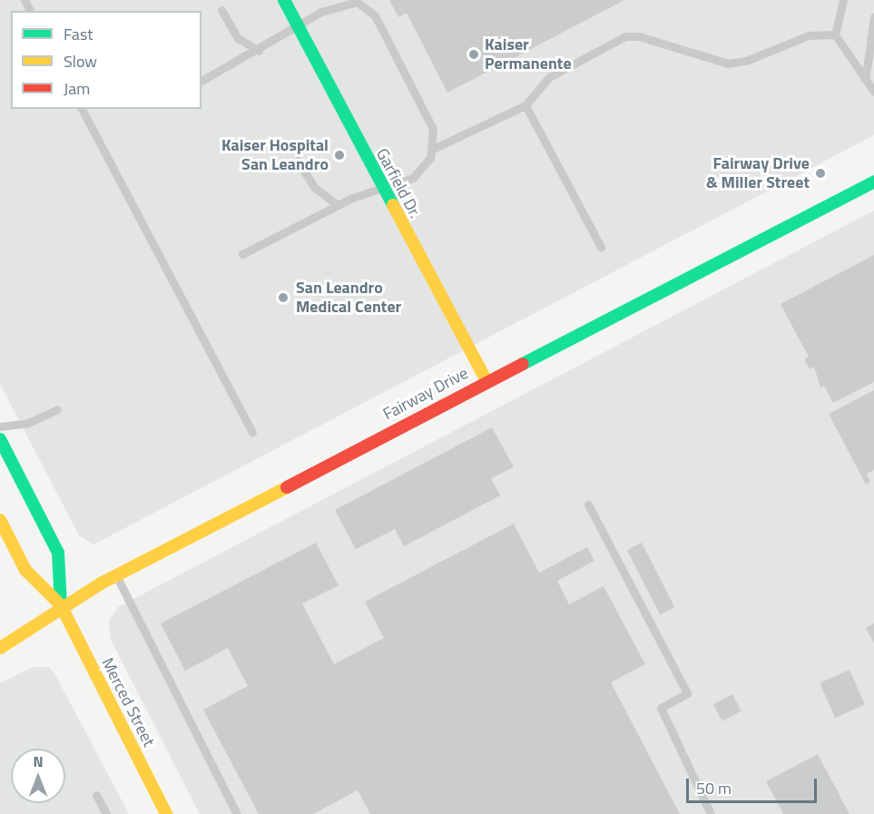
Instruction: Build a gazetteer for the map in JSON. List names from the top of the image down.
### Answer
{
  "streets": {
    "street": ["Garfield Dr.", "Fairway Drive", "Merced Street"]
  },
  "crossings": [
    ["Garfield Dr.", "Fairway Drive"],
    ["Fairway Drive", "Merced Street"]
  ],
  "places": [
    "Kaiser Permanente",
    "Kaiser Hospital San Leandro",
    "Fairway Drive & Miller Street",
    "San Leandro Medical Center"
  ],
  "legend": ["Fast", "Slow", "Jam"],
  "scale_bar": "50 m",
  "north": "top"
}
